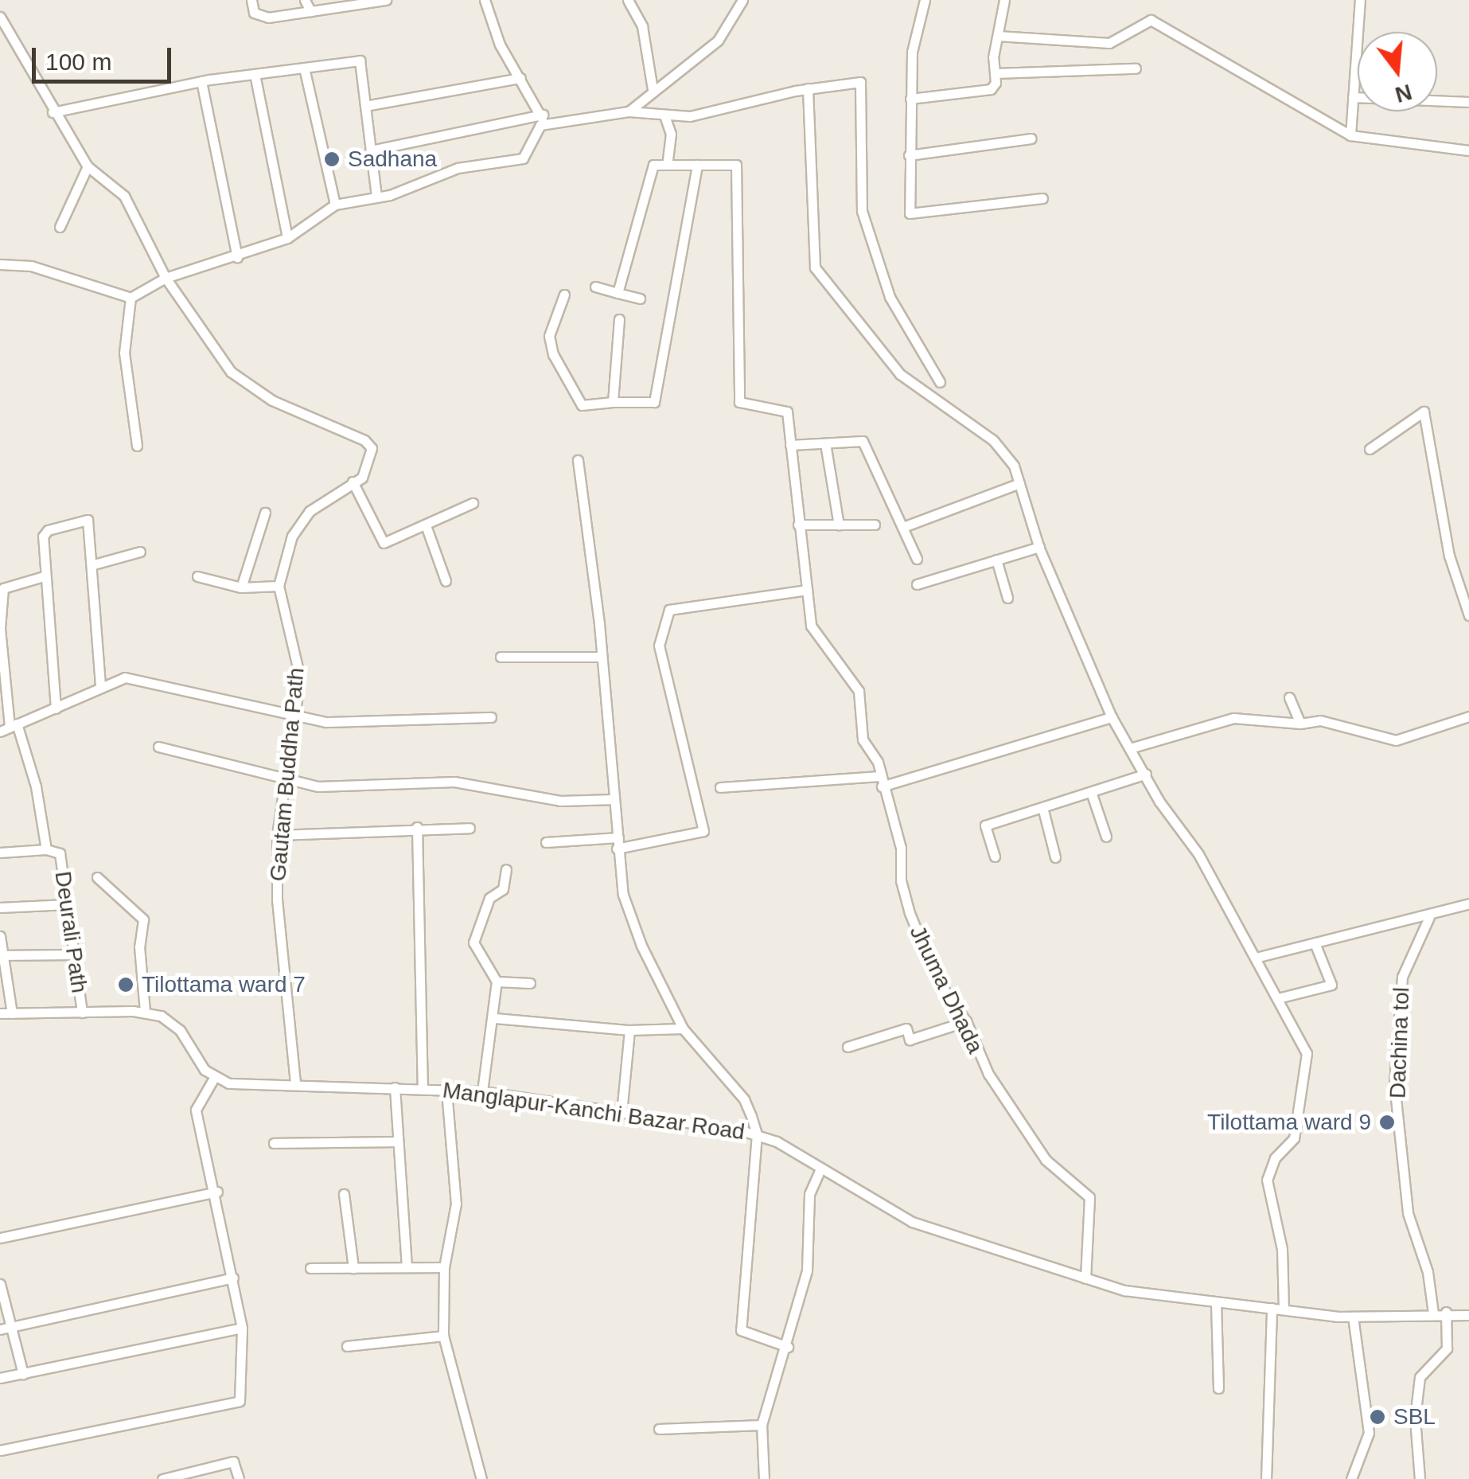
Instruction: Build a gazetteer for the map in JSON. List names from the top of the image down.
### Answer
{
  "streets": {
    "street": [
      "Gautam Buddha Path",
      "Deurali Path",
      "Jhuma Dhada",
      "Dachina tol",
      "Manglapur-Kanchi Bazar Road"
    ]
  },
  "crossings": [
    ["Gautam Buddha Path", "Manglapur-Kanchi Bazar Road"],
    ["Jhuma Dhada", "Manglapur-Kanchi Bazar Road"],
    ["Dachina tol", "Manglapur-Kanchi Bazar Road"]
  ],
  "places": [
    "Sadhana",
    "Tilottama ward 7",
    "Tilottama ward 9",
    "SBL"
  ],
  "scale_bar": "100 m",
  "north": "bottom"
}
